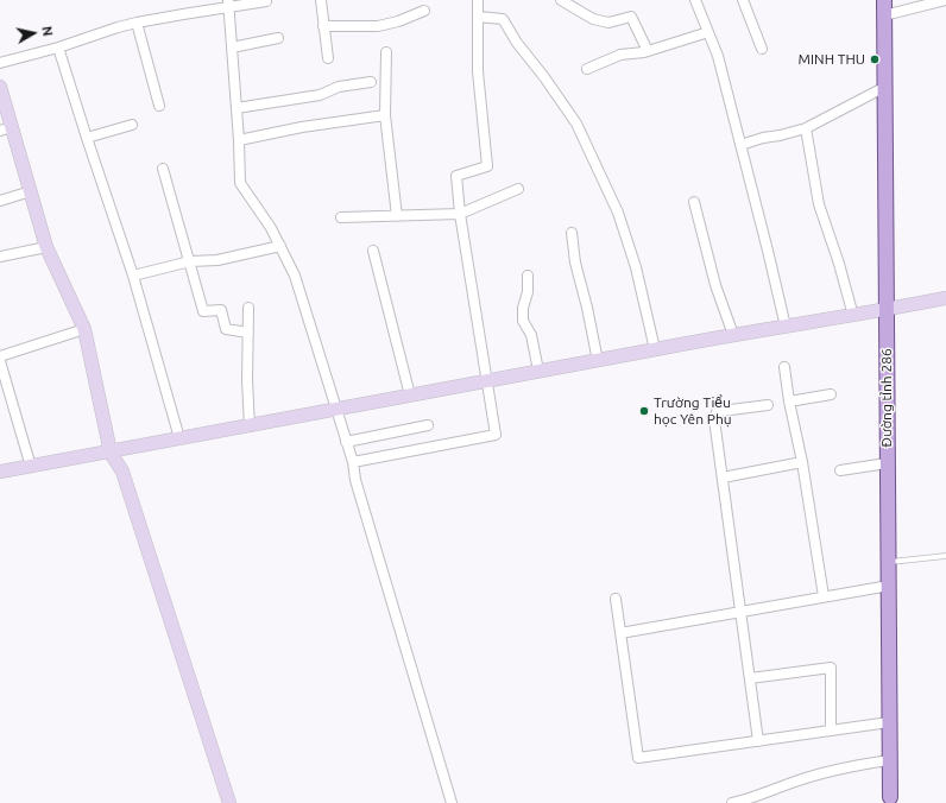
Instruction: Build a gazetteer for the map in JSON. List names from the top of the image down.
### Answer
{
  "streets": {
    "main road": ["Đường tỉnh 286"]
  },
  "places": ["MINH THU", "Trường Tiểu học Yên Phụ"],
  "north": "right"
}
